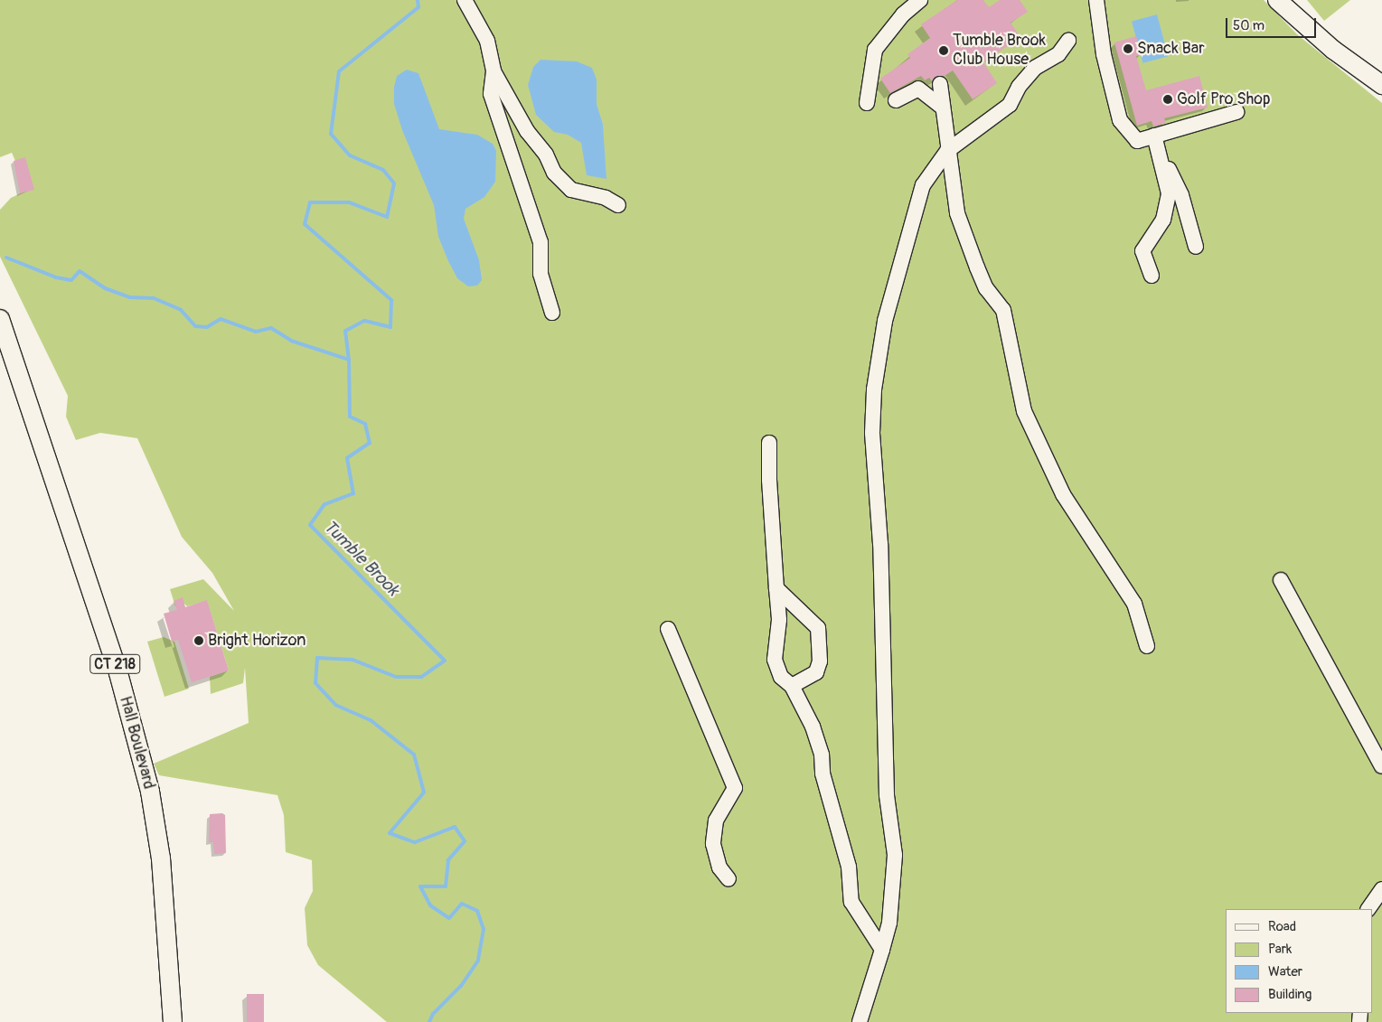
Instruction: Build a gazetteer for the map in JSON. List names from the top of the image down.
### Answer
{
  "streets": {
    "main road": ["CT 218", "Hall Boulevard"]
  },
  "water": ["Tumble Brook"],
  "places": [
    "Snack Bar",
    "Tumble Brook Club House",
    "Golf Pro Shop",
    "Bright Horizon"
  ],
  "legend": [
    "Road",
    "Park",
    "Water",
    "Building"
  ],
  "scale_bar": "50 m"
}
